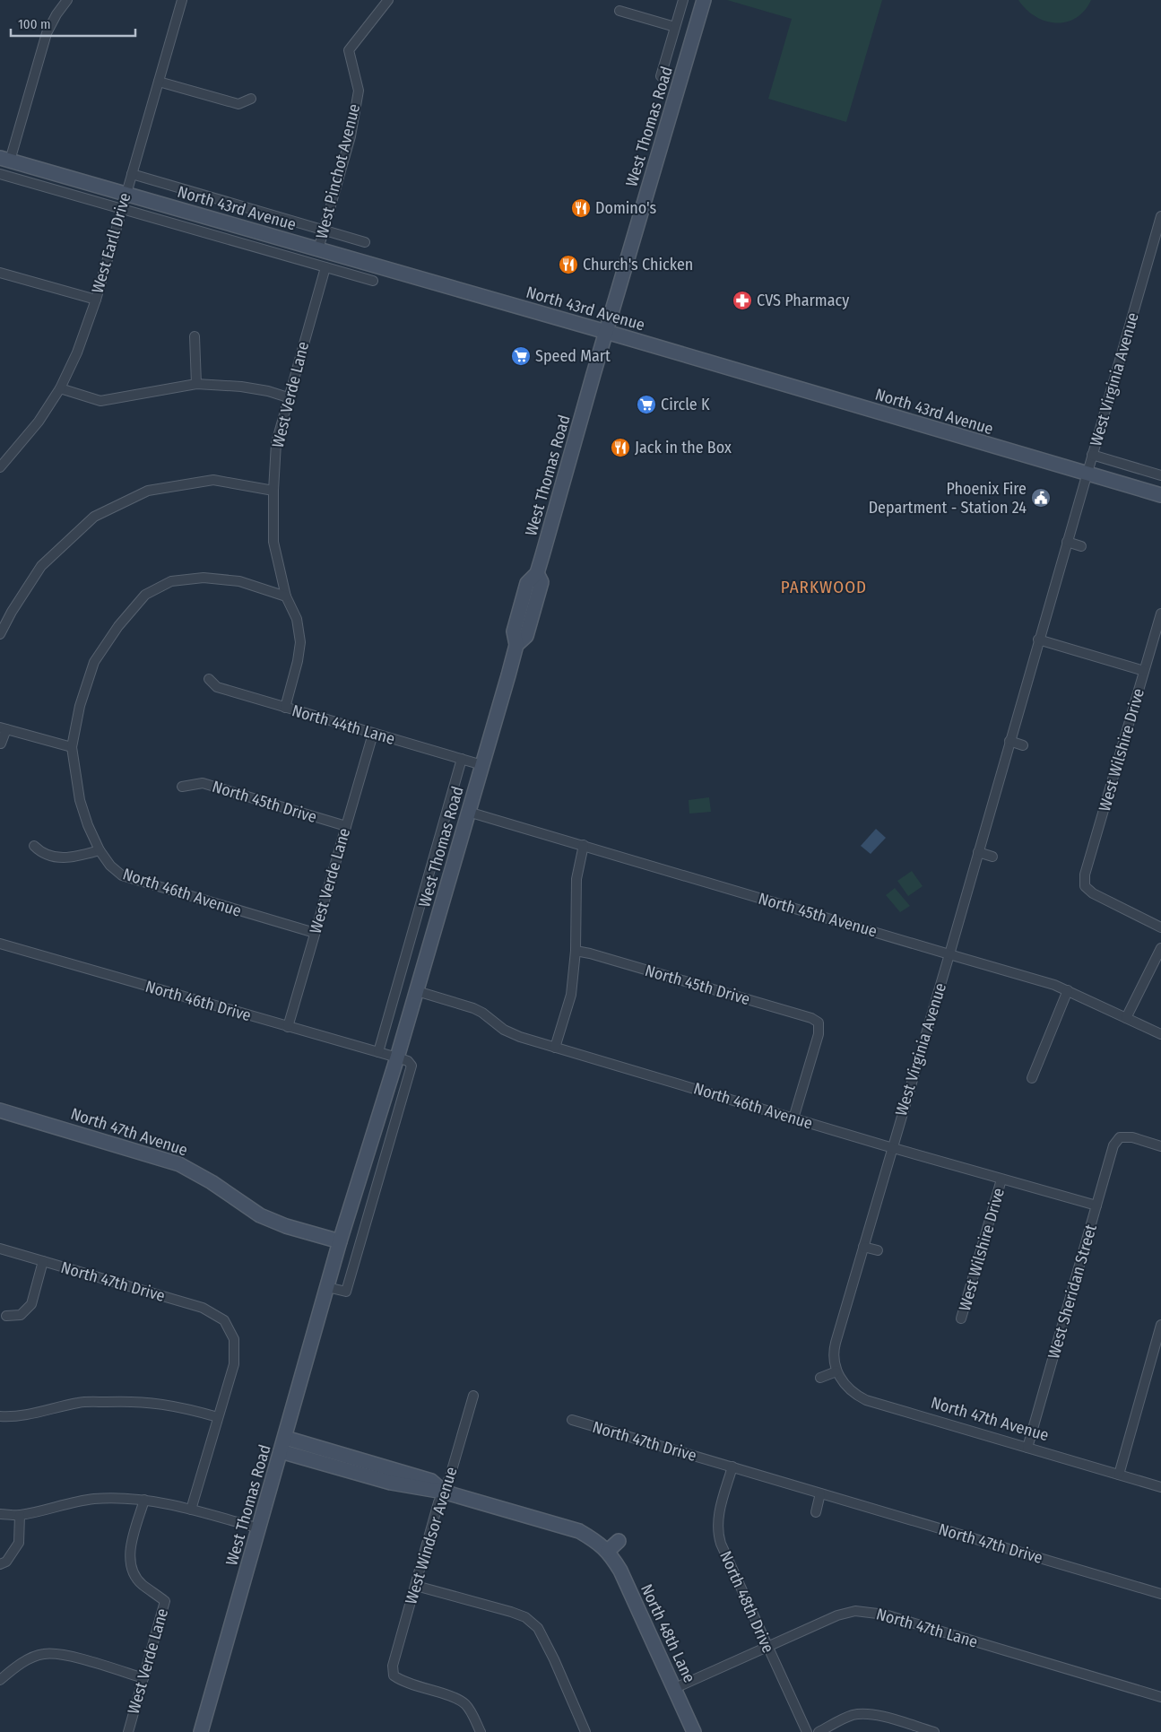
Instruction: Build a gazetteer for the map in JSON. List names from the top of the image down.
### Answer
{
  "streets": {
    "main road": [
      "West Thomas Road",
      "North 43rd Avenue",
      "North 47th Avenue",
      "North 48th Lane"
    ],
    "street": [
      "West Pinchot Avenue",
      "West Earll Drive",
      "West Virginia Avenue",
      "West Verde Lane",
      "North 44th Lane",
      "West Wilshire Drive",
      "North 45th Drive",
      "North 46th Avenue",
      "North 45th Avenue",
      "North 46th Drive",
      "North 47th Drive",
      "West Sheridan Street",
      "West Windsor Avenue",
      "North 48th Drive",
      "North 47th Lane"
    ]
  },
  "crossings": [
    ["West Thomas Road", "North 43rd Avenue"],
    ["West Thomas Road", "North 44th Lane"],
    ["West Thomas Road", "North 46th Avenue"],
    ["West Thomas Road", "North 45th Avenue"],
    ["West Thomas Road", "North 46th Drive"],
    ["West Thomas Road", "North 47th Avenue"],
    ["West Thomas Road", "North 48th Lane"],
    ["West Pinchot Avenue", "North 43rd Avenue"],
    ["North 43rd Avenue", "West Earll Drive"],
    ["North 43rd Avenue", "West Virginia Avenue"],
    ["North 43rd Avenue", "West Verde Lane"],
    ["West Virginia Avenue", "North 46th Avenue"],
    ["West Virginia Avenue", "North 45th Avenue"],
    ["West Virginia Avenue", "North 47th Avenue"],
    ["West Verde Lane", "North 44th Lane"],
    ["West Verde Lane", "North 45th Drive"],
    ["West Verde Lane", "North 46th Avenue"],
    ["West Verde Lane", "North 46th Drive"],
    ["West Wilshire Drive", "North 46th Avenue"],
    ["North 45th Drive", "North 46th Avenue"],
    ["North 46th Avenue", "West Sheridan Street"],
    ["North 47th Avenue", "West Sheridan Street"],
    ["North 47th Drive", "North 48th Drive"],
    ["West Windsor Avenue", "North 48th Lane"],
    ["North 48th Drive", "North 47th Lane"],
    ["North 47th Lane", "North 48th Lane"]
  ],
  "districts": ["PARKWOOD"],
  "places": {
    "restaurant": ["Domino's", "Church's Chicken", "Jack in the Box"],
    "pharmacy": ["CVS Pharmacy"],
    "supermarket": ["Speed Mart", "Circle K"],
    "public building": ["Phoenix Fire Department - Station 24"]
  },
  "scale_bar": "100 m"
}
